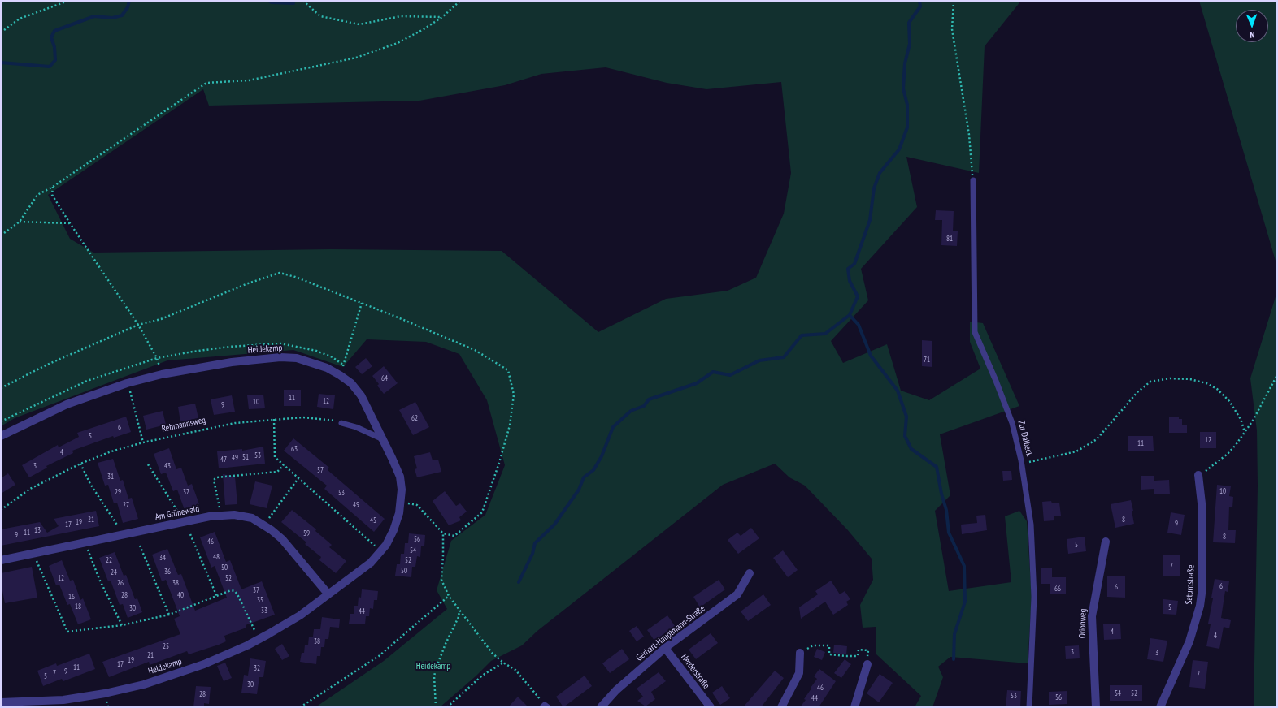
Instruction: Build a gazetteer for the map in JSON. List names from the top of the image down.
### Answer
{
  "streets": {
    "street": [
      "Heidekamp",
      "Am Grünewald",
      "Saturnstraße",
      "Orionweg",
      "Gerhart-Hauptmann-Straße",
      "Herderstraße"
    ],
    "lane": ["Zur Dalbeck"],
    "path": ["Rehmannsweg"]
  },
  "crossings": [
    ["Heidekamp", "Am Grünewald"],
    ["Gerhart-Hauptmann-Straße", "Herderstraße"]
  ],
  "parks": ["Heidekamp"],
  "house_numbers": [
    "81",
    "71",
    "64",
    "11",
    "12",
    "10",
    "9",
    "62",
    "6",
    "5",
    "12",
    "11",
    "63",
    "4",
    "53",
    "51",
    "49",
    "47",
    "3",
    "43",
    "57",
    "31",
    "10",
    "29",
    "37",
    "53",
    "27",
    "49",
    "21",
    "8",
    "45",
    "19",
    "9",
    "17",
    "13",
    "11",
    "59",
    "9",
    "8",
    "56",
    "46",
    "5",
    "54",
    "48",
    "34",
    "22",
    "52",
    "7",
    "50",
    "50",
    "36",
    "24",
    "12",
    "52",
    "26",
    "38",
    "6",
    "6",
    "66",
    "37",
    "28",
    "40",
    "16",
    "35",
    "18",
    "5",
    "30",
    "33",
    "44",
    "4",
    "4",
    "38",
    "25",
    "3",
    "3",
    "21",
    "19",
    "17",
    "11",
    "32",
    "9",
    "7",
    "2",
    "5",
    "30",
    "46",
    "54",
    "52",
    "28",
    "53",
    "56",
    "44"
  ],
  "north": "bottom"
}
